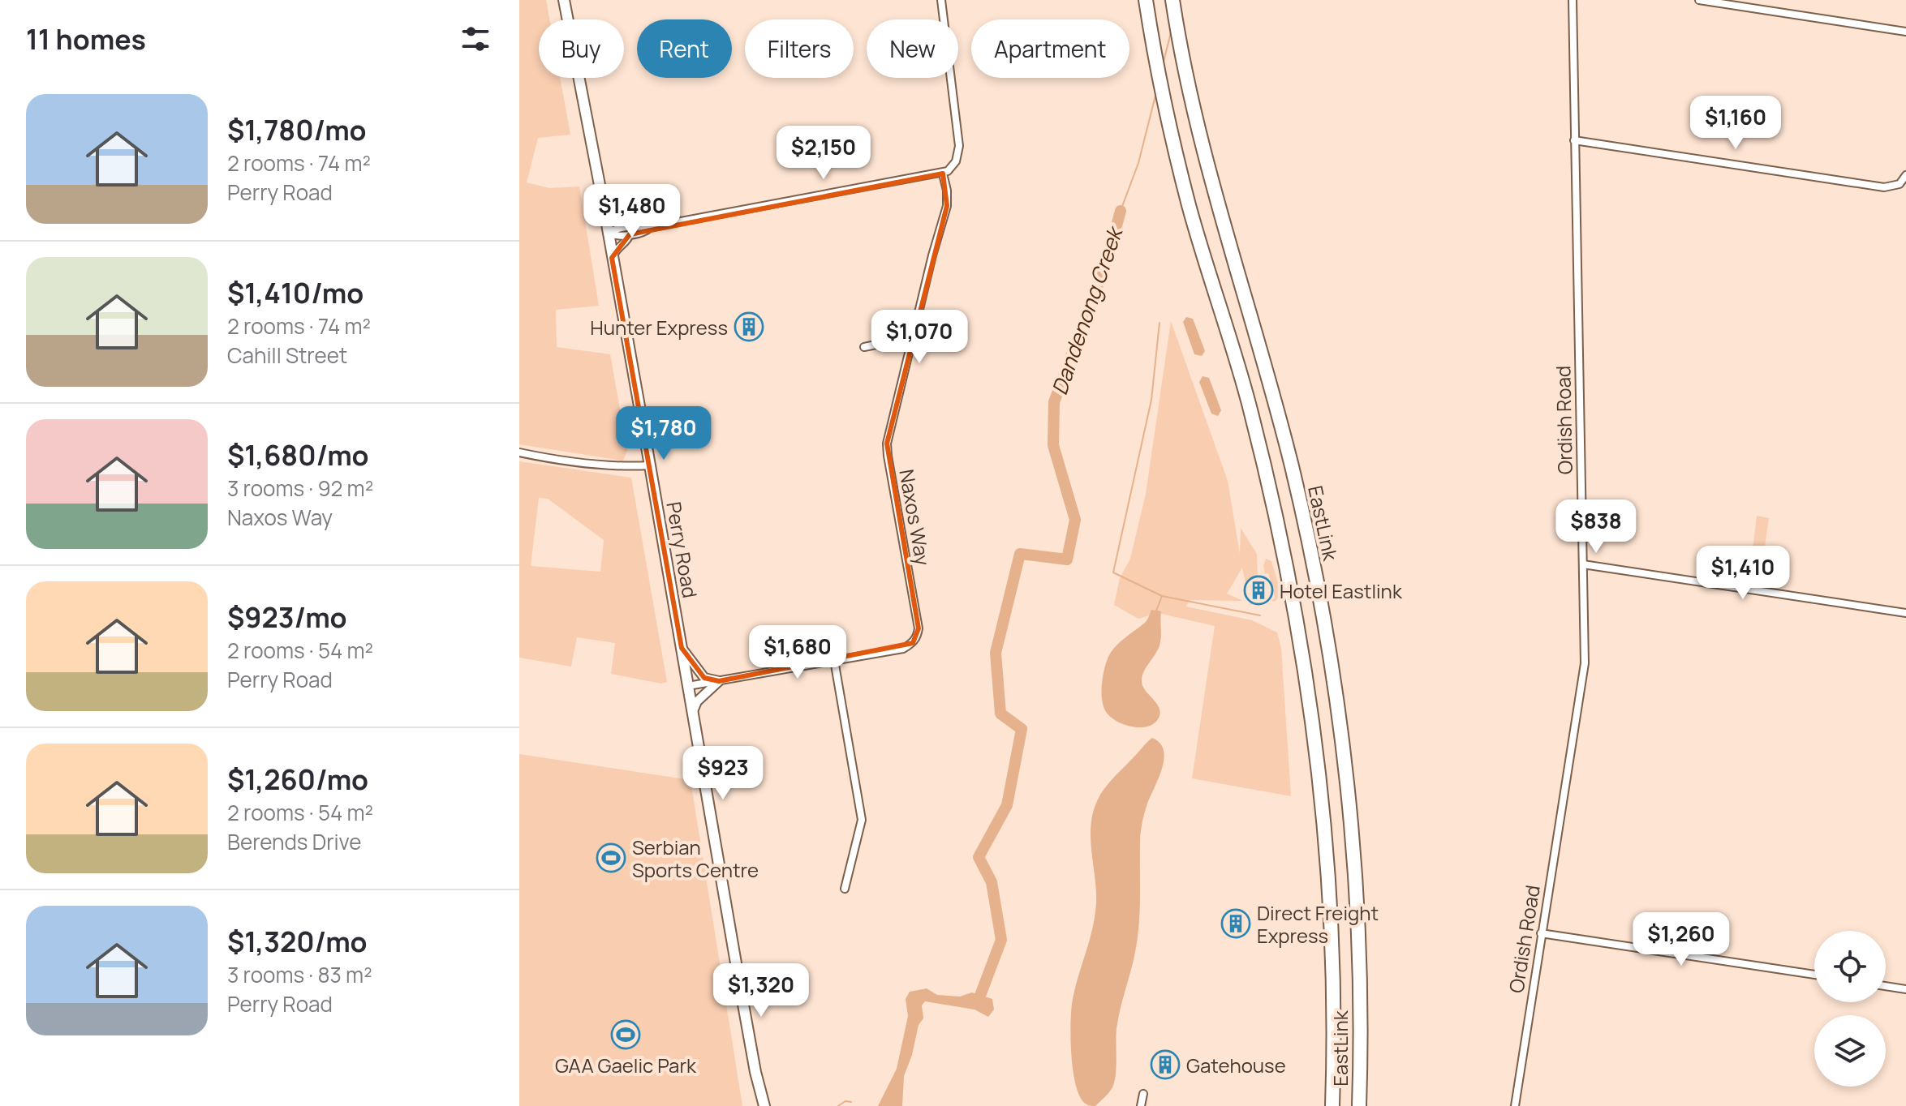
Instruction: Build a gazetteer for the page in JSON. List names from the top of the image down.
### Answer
{
  "streets": {
    "highway": ["EastLink"],
    "main road": ["Perry Road"],
    "street": ["Ordish Road", "Naxos Way"]
  },
  "crossings": [
    ["Naxos Way", "Perry Road"]
  ],
  "water": ["Dandenong Creek"],
  "places": {
    "building": [
      "Hunter Express",
      "Hotel Eastlink",
      "Direct Freight Express",
      "Gatehouse"
    ],
    "sports": ["Serbian Sports Centre", "GAA Gaelic Park"]
  },
  "page": {
    "heading": "11 homes",
    "chip": [
      "Buy",
      "Rent",
      "Filters",
      "New",
      "Apartment"
    ],
    "list": [
      {
        "name": "$1,780/mo",
        "note": "2 rooms · 74 m² · Perry Road"
      },
      {
        "name": "$1,410/mo",
        "note": "2 rooms · 74 m² · Cahill Street"
      },
      {
        "name": "$1,680/mo",
        "note": "3 rooms · 92 m² · Naxos Way"
      },
      {
        "name": "$923/mo",
        "note": "2 rooms · 54 m² · Perry Road"
      },
      {
        "name": "$1,260/mo",
        "note": "2 rooms · 54 m² · Berends Drive"
      },
      {
        "name": "$1,320/mo",
        "note": "3 rooms · 83 m² · Perry Road"
      }
    ],
    "price": [
      "$1,160",
      "$2,150",
      "$1,480",
      "$1,070",
      "$1,780",
      "$838",
      "$1,410",
      "$1,680",
      "$923",
      "$1,260",
      "$1,320"
    ]
  }
}
